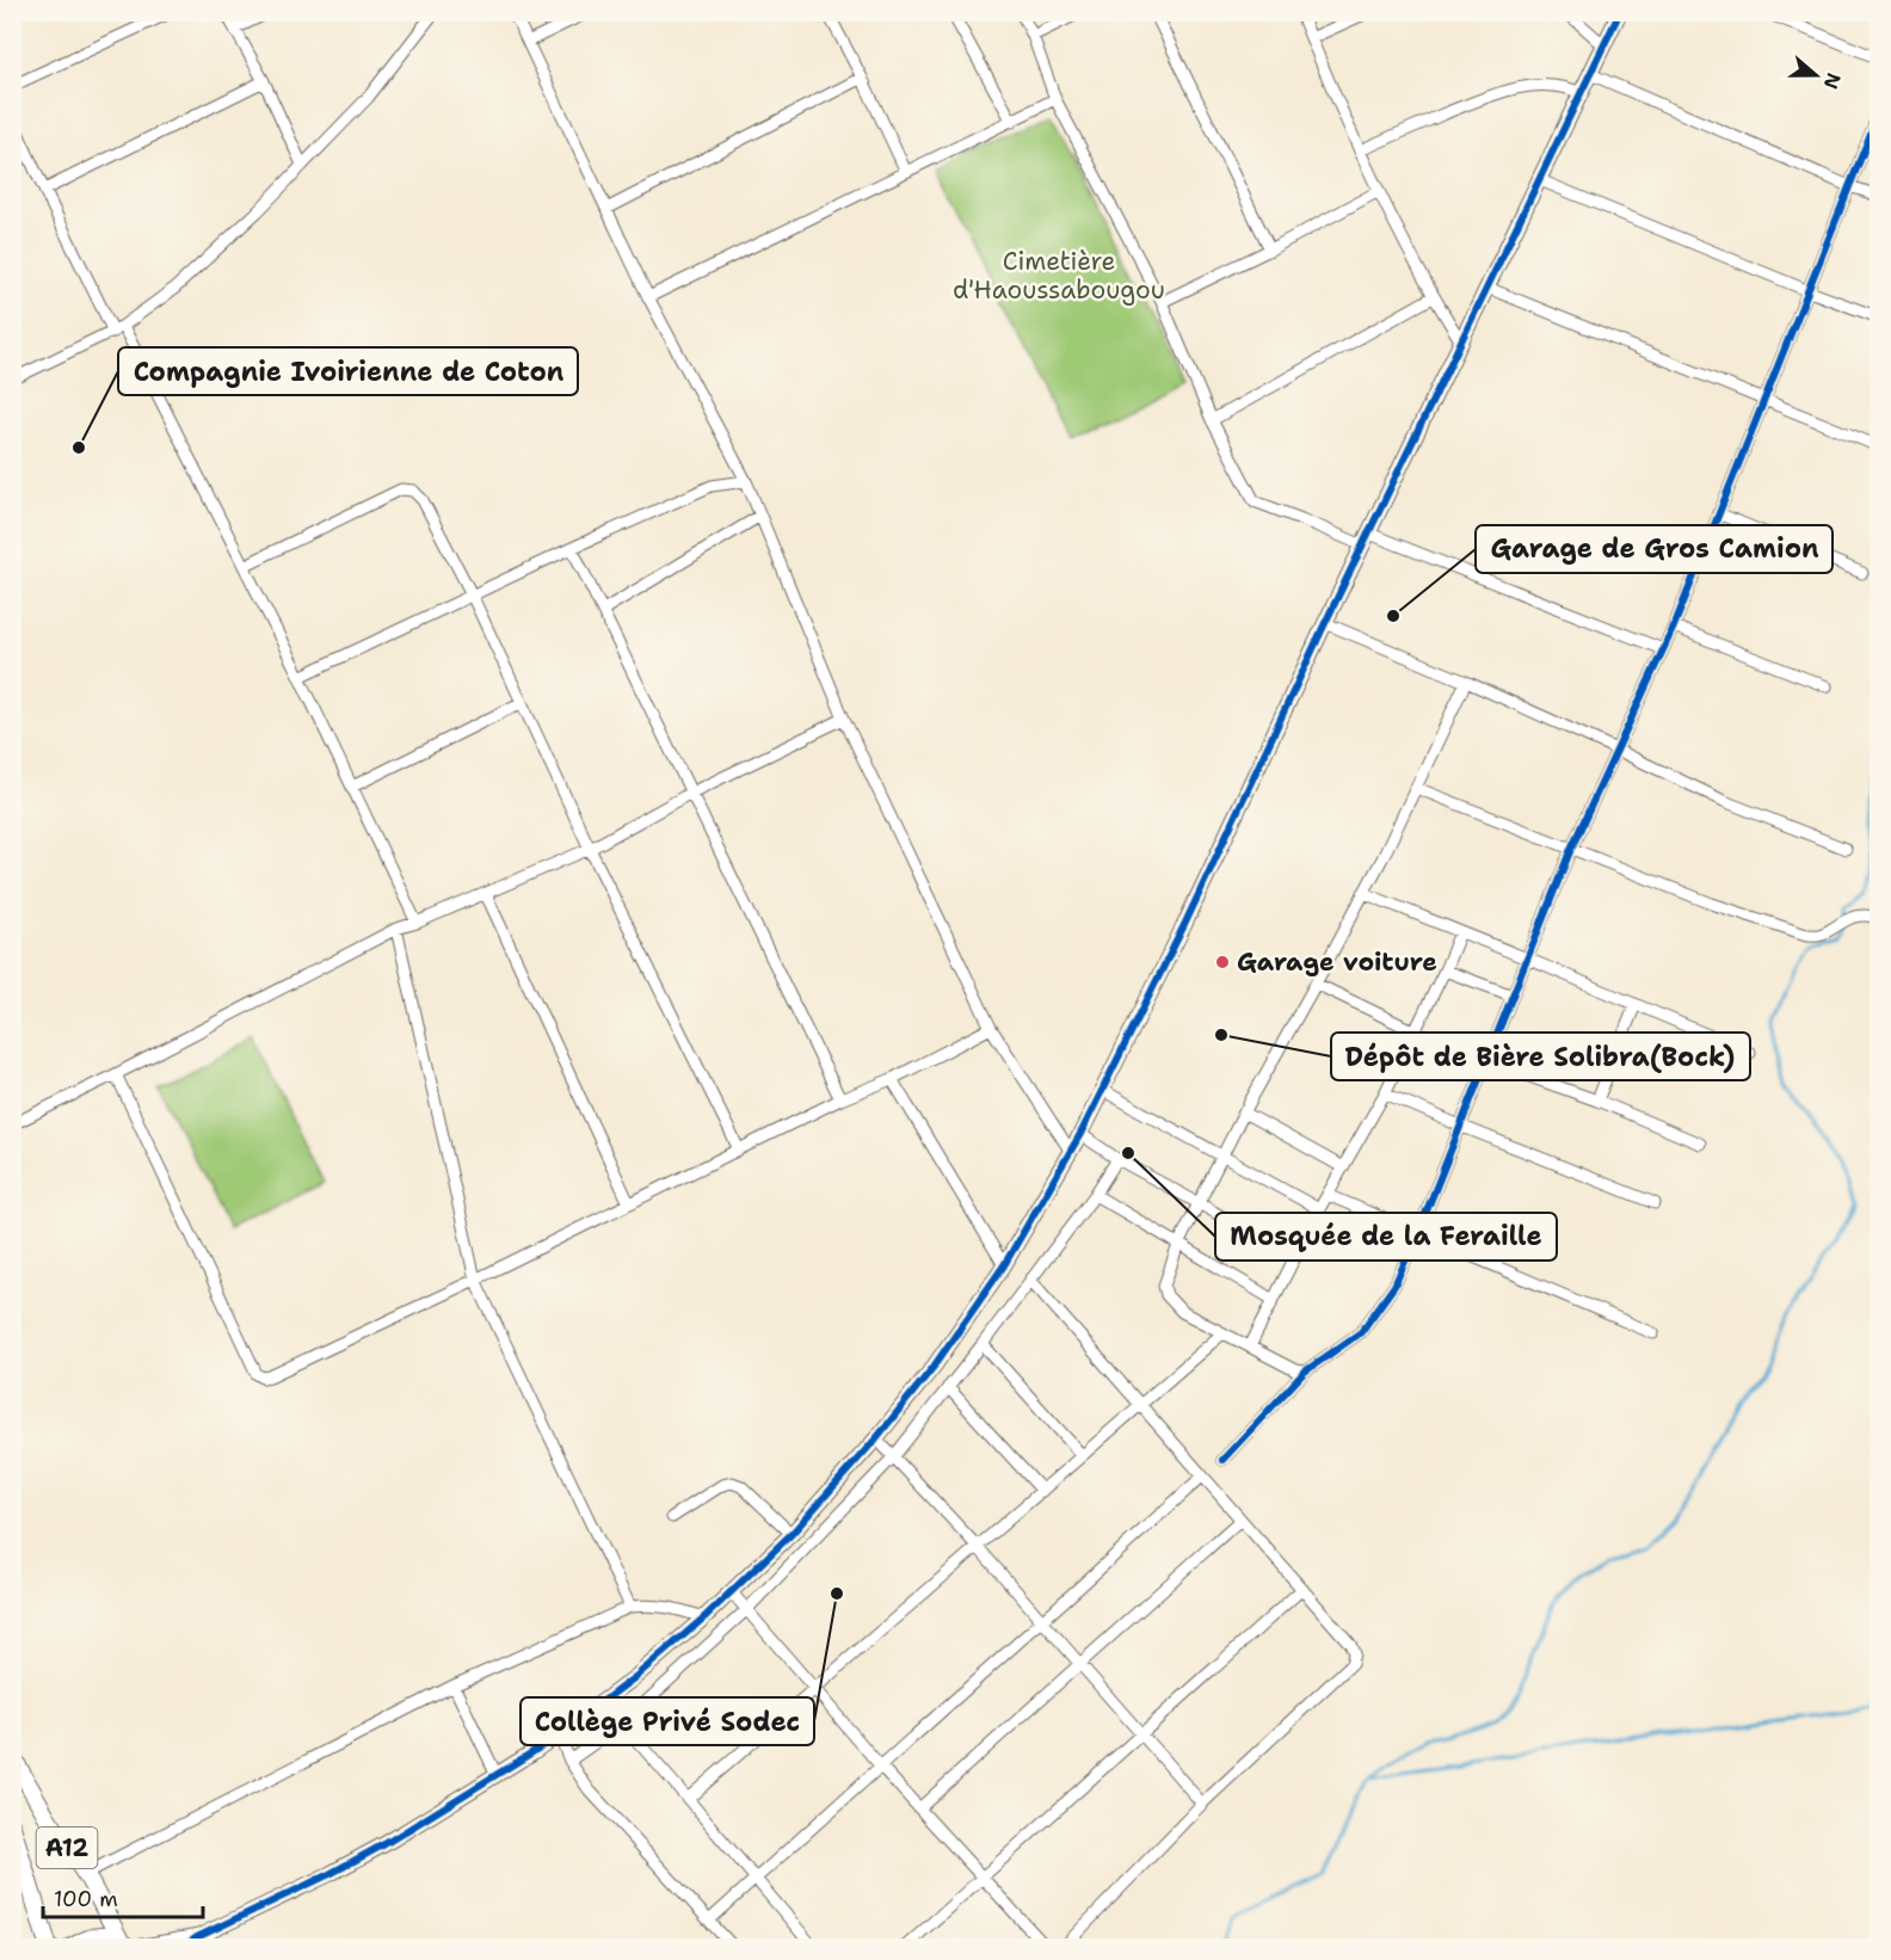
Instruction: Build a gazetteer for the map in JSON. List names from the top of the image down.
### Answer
{
  "streets": {
    "main road": ["A12"]
  },
  "parks": ["Cimetière d'Haoussabougou"],
  "places": [
    "Compagnie Ivoirienne de Coton",
    "Garage de Gros Camion",
    "Garage voiture",
    "Dépôt de Bière Solibra(Bock)",
    "Mosquée de la Feraille",
    "Collège Privé Sodec"
  ],
  "scale_bar": "100 m",
  "north": "right"
}
